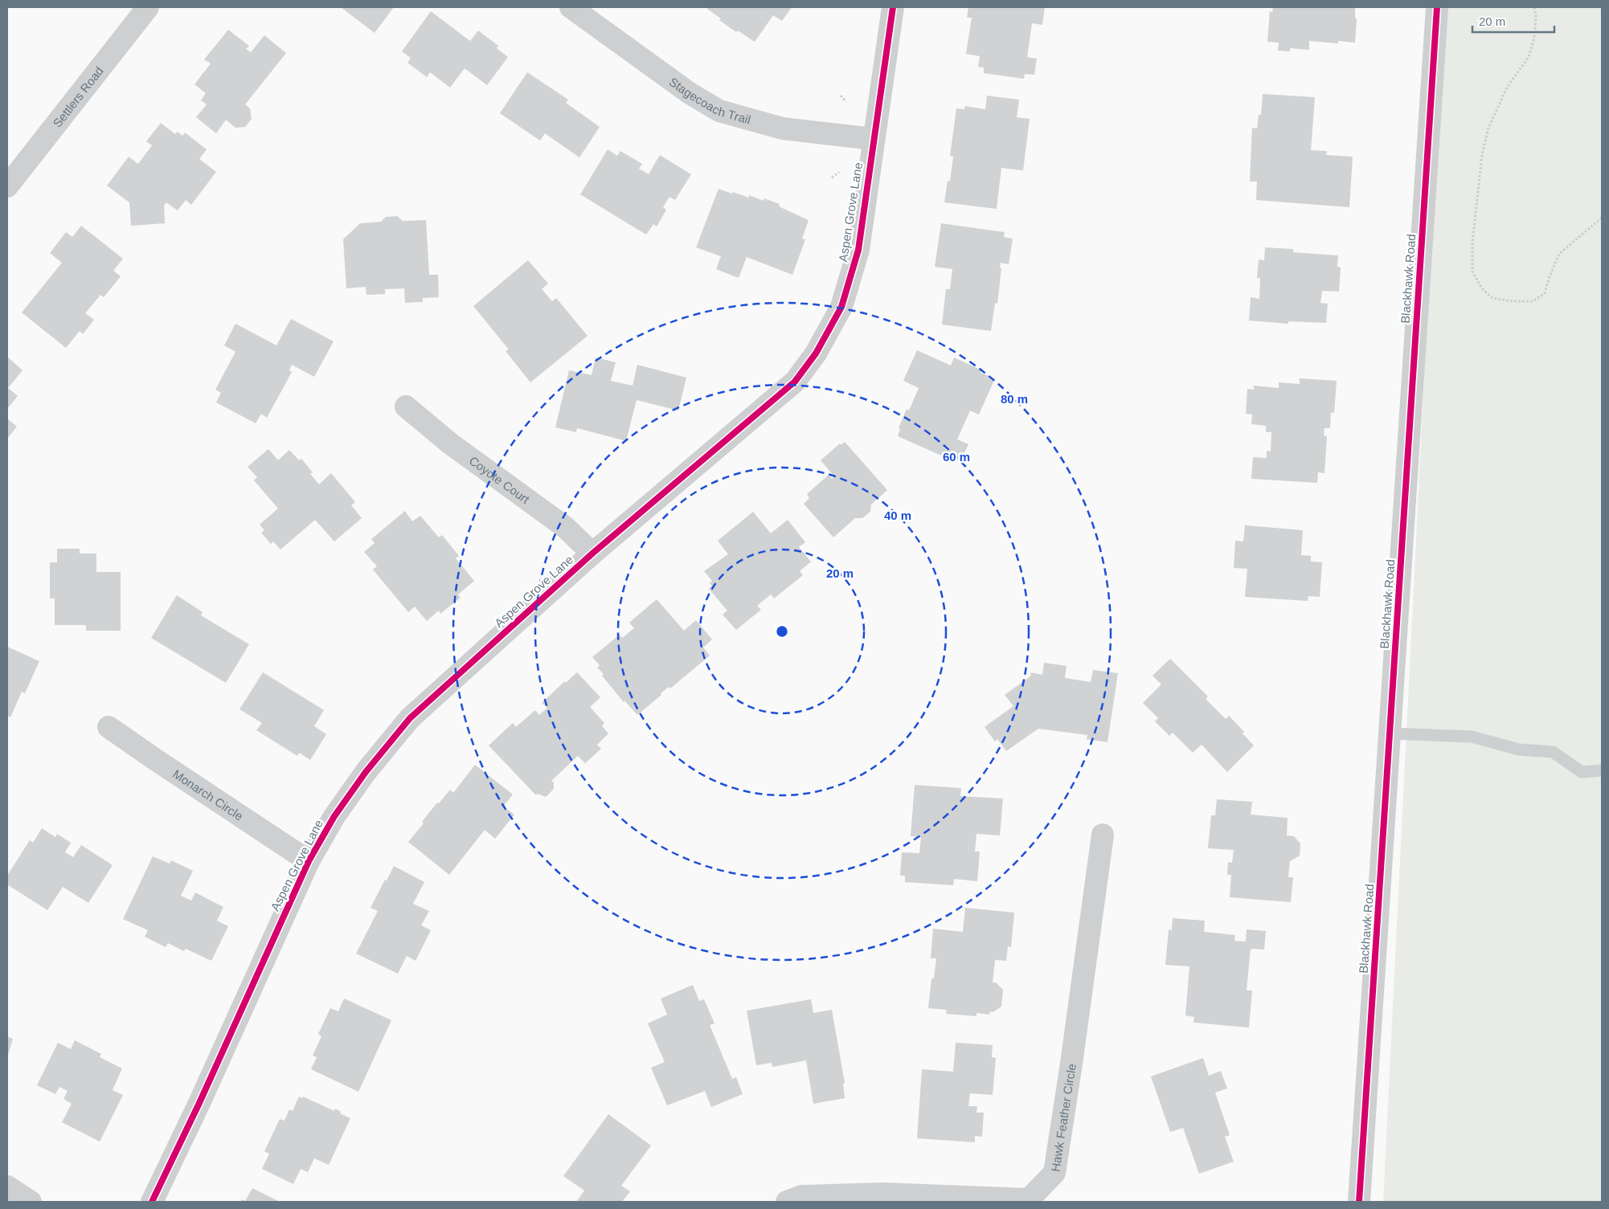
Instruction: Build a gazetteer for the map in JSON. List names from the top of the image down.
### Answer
{
  "streets": {
    "street": [
      "Settlers Road",
      "Stagecoach Trail",
      "Aspen Grove Lane",
      "Blackhawk Road",
      "Coyote Court",
      "Monarch Circle",
      "Hawk Feather Circle"
    ]
  },
  "crossings": [
    ["Stagecoach Trail", "Aspen Grove Lane"],
    ["Aspen Grove Lane", "Coyote Court"],
    ["Aspen Grove Lane", "Monarch Circle"]
  ],
  "scale_bar": "20 m",
  "rings": [
    "80 m",
    "60 m",
    "40 m",
    "20 m"
  ]
}
